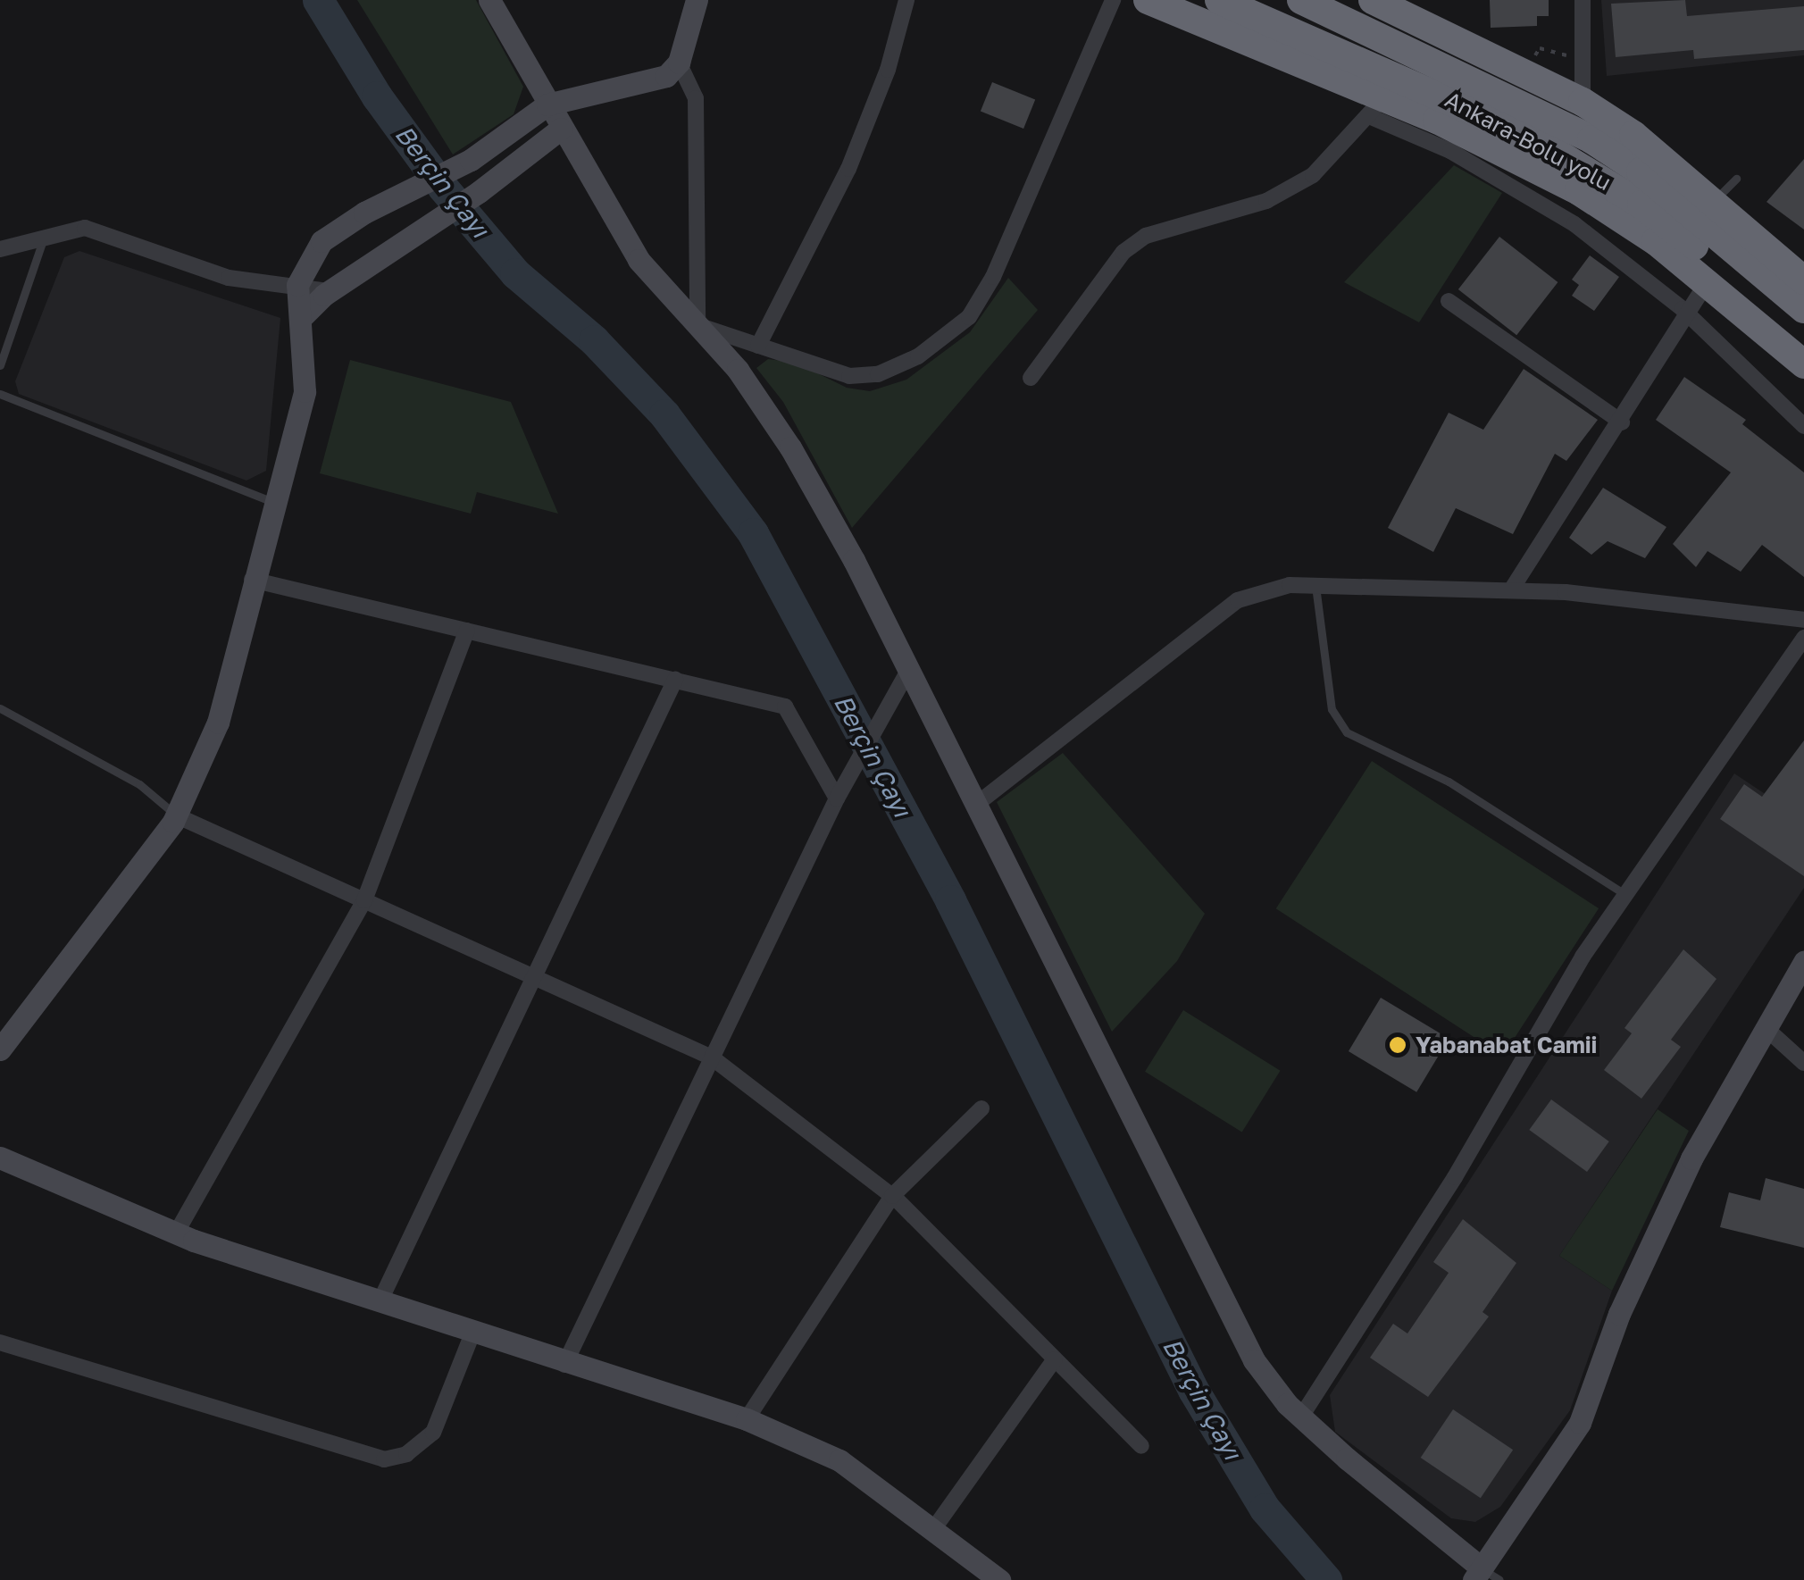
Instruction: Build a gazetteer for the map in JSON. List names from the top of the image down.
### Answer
{
  "streets": {
    "highway": ["Ankara-Bolu yolu"]
  },
  "water": ["Berçin Çayı"],
  "places": ["Yabanabat Camii"]
}
